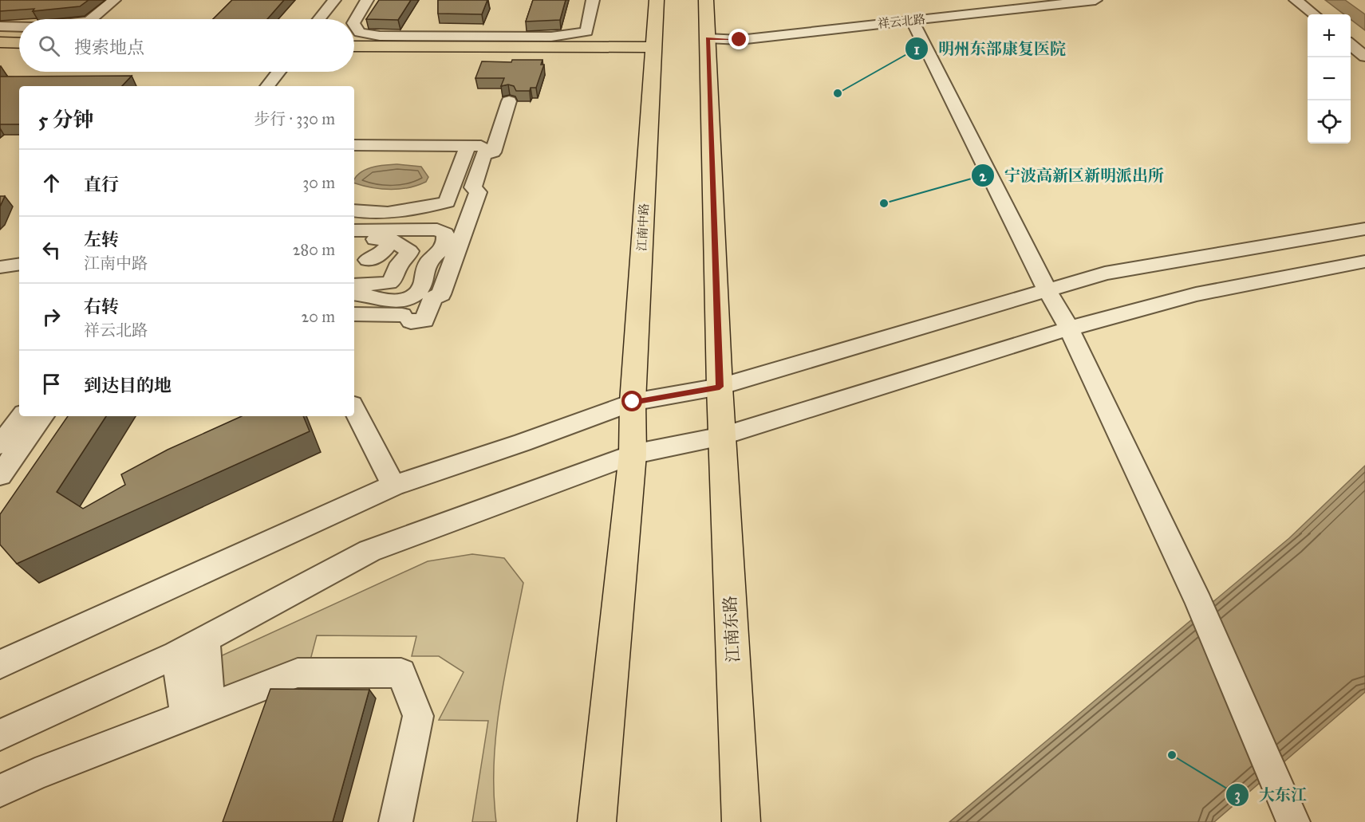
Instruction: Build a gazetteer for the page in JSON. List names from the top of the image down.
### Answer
{
  "streets": {
    "main road": ["江南中路", "江南东路"],
    "street": ["祥云北路"]
  },
  "places": ["明州东部康复医院", "宁波高新区新明派出所", "大东江"],
  "page": {
    "map_buttons": ["+", "−"],
    "search": "搜索地点",
    "heading": ["5 分钟", "步行 · 330 m"],
    "list": [
      ["直行", "30 m"],
      ["左转", "江南中路", "280 m"],
      ["右转", "祥云北路", "20 m"],
      "到达目的地"
    ]
  }
}
